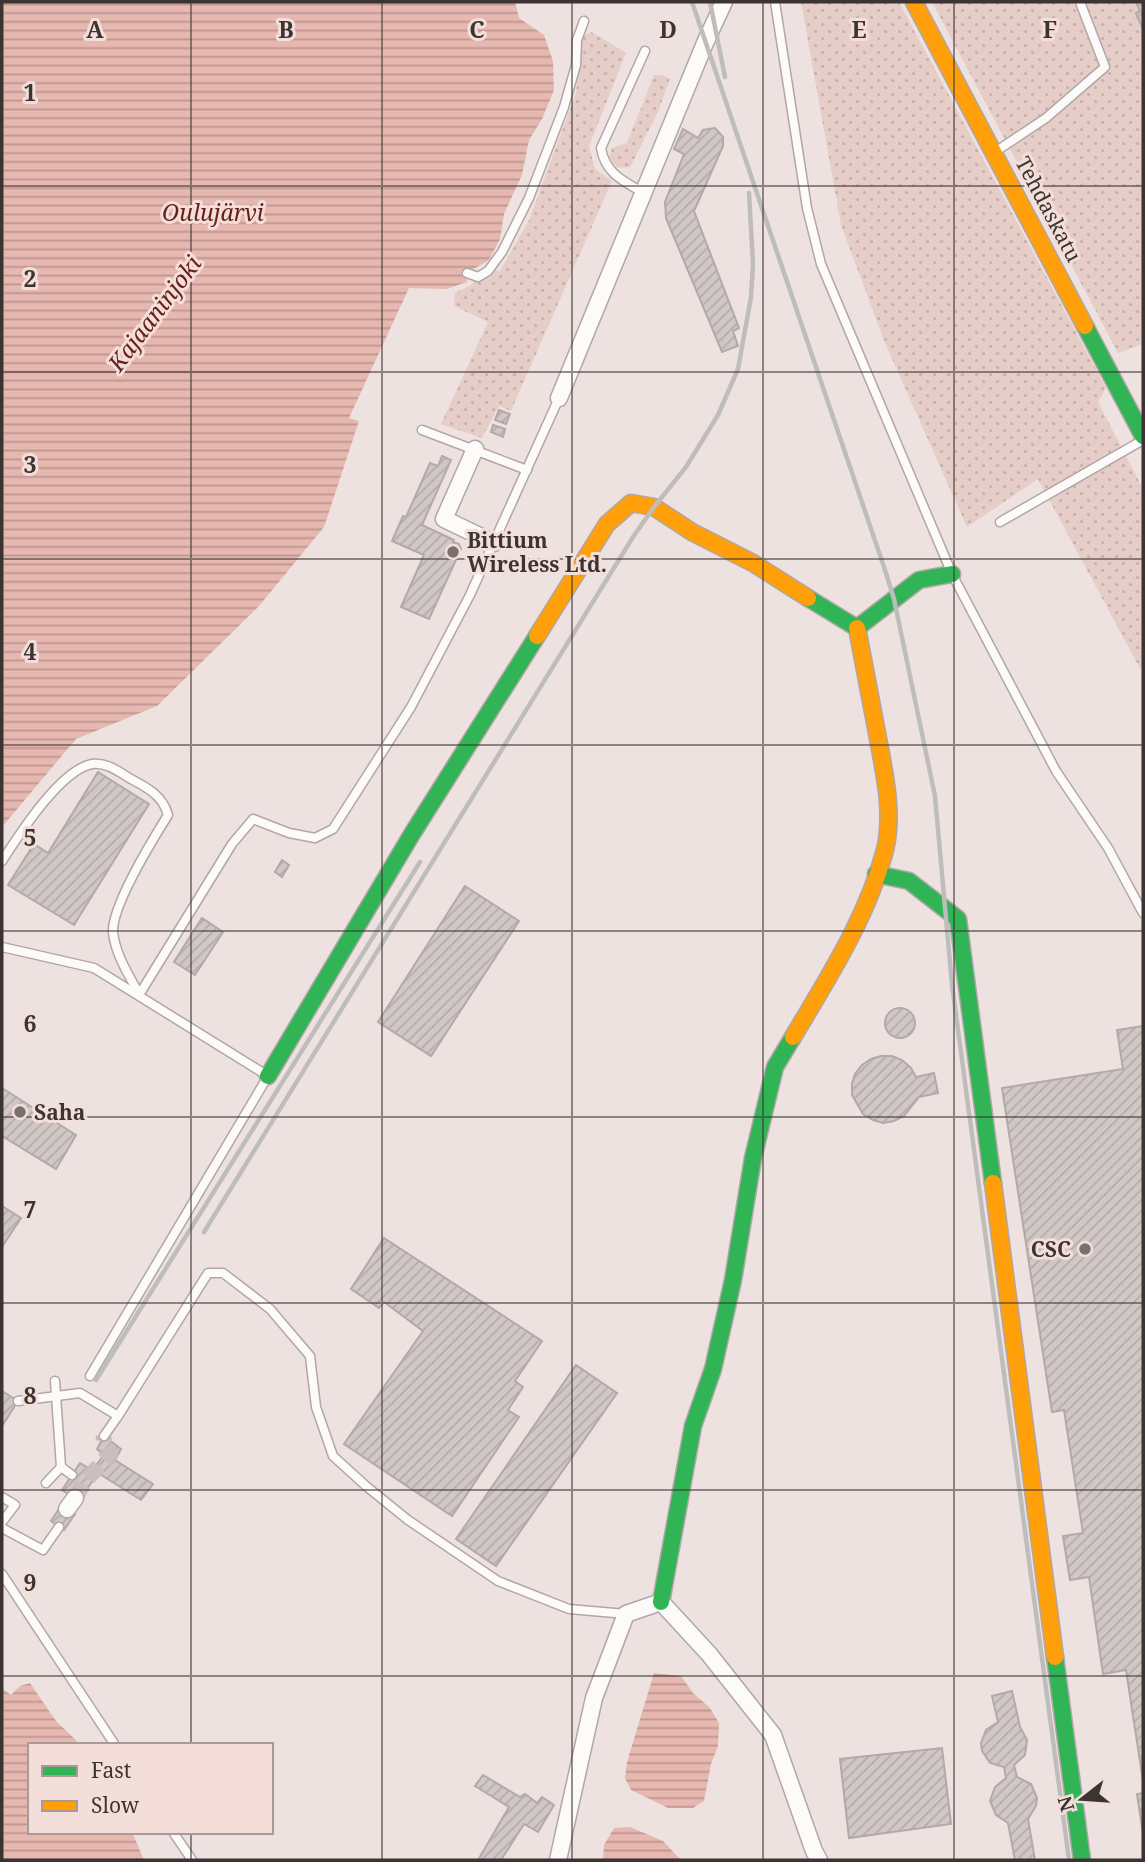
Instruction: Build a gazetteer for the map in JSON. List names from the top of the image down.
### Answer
{
  "streets": {
    "street": ["Tehdaskatu"]
  },
  "water": ["Oulujärvi", "Kajaaninjoki"],
  "places": ["Bittium Wireless Ltd.", "Saha", "CSC"],
  "legend": ["Fast", "Slow"],
  "north": "left",
  "grid": {
    "columns": [
      "A",
      "B",
      "C",
      "D",
      "E",
      "F"
    ],
    "rows": [
      "1",
      "2",
      "3",
      "4",
      "5",
      "6",
      "7",
      "8",
      "9"
    ]
  }
}
